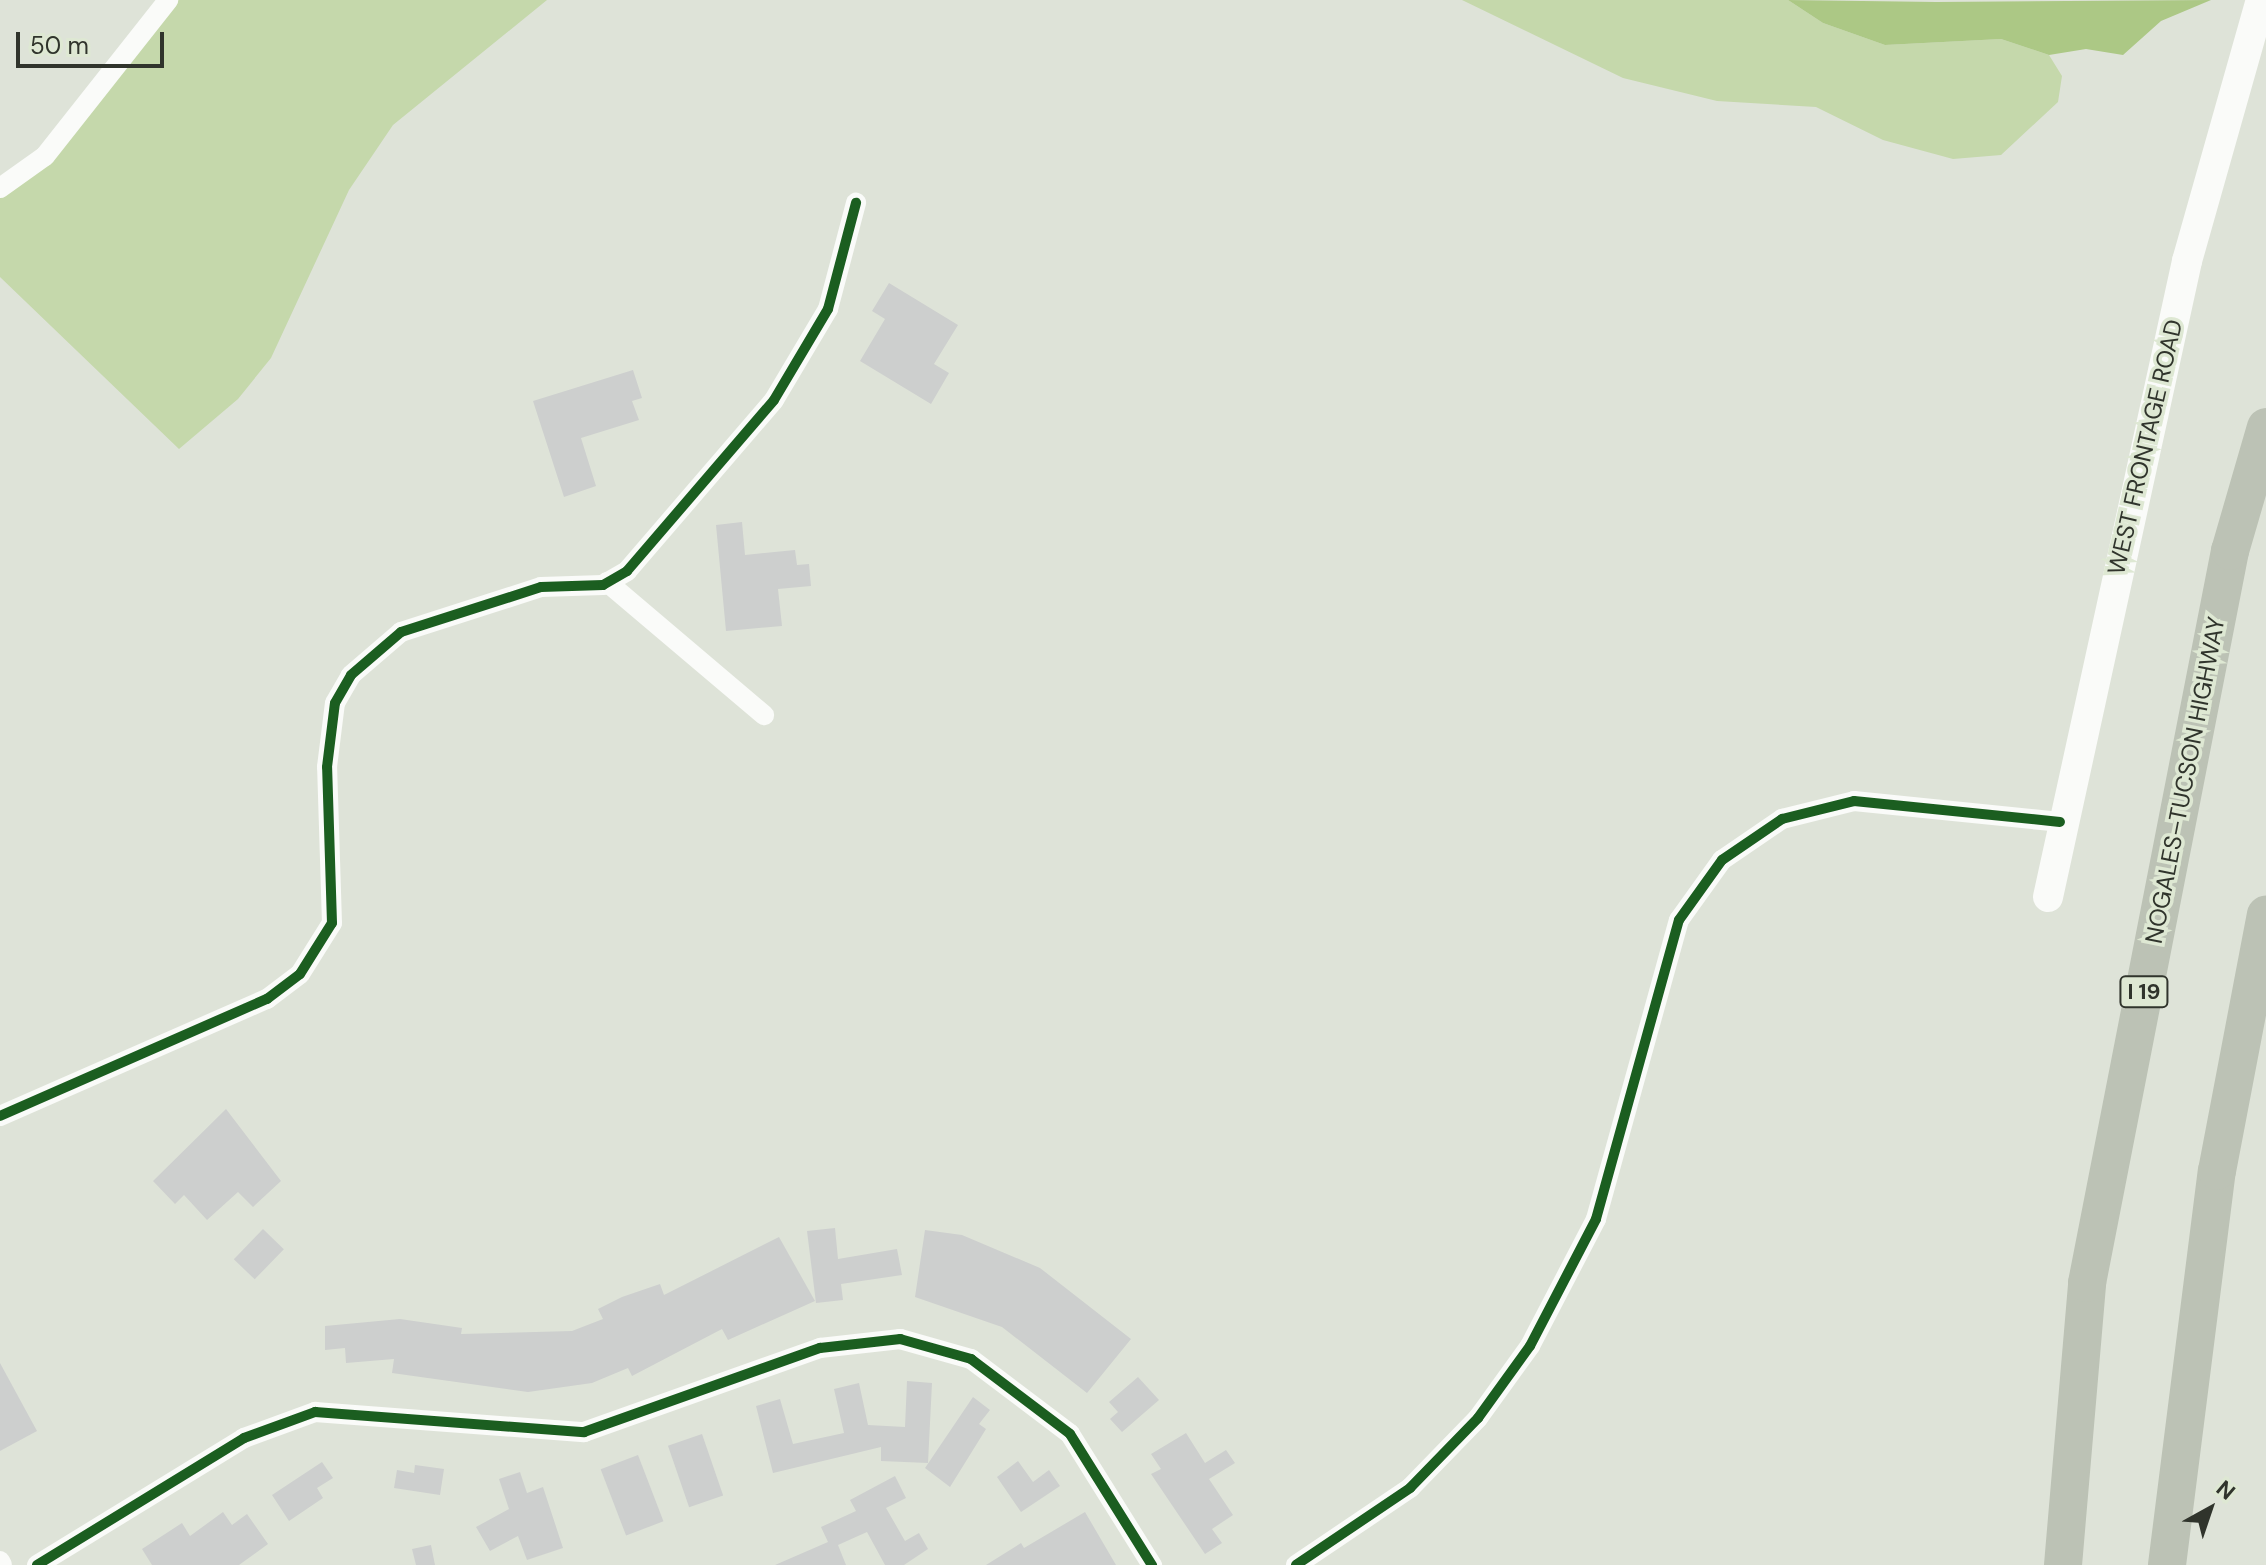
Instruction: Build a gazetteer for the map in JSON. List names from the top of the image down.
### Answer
{
  "streets": {
    "highway": ["NOGALES–TUCSON HIGHWAY", "I 19"],
    "street": ["WEST FRONTAGE ROAD"]
  },
  "scale_bar": "50 m",
  "north": "top right"
}
